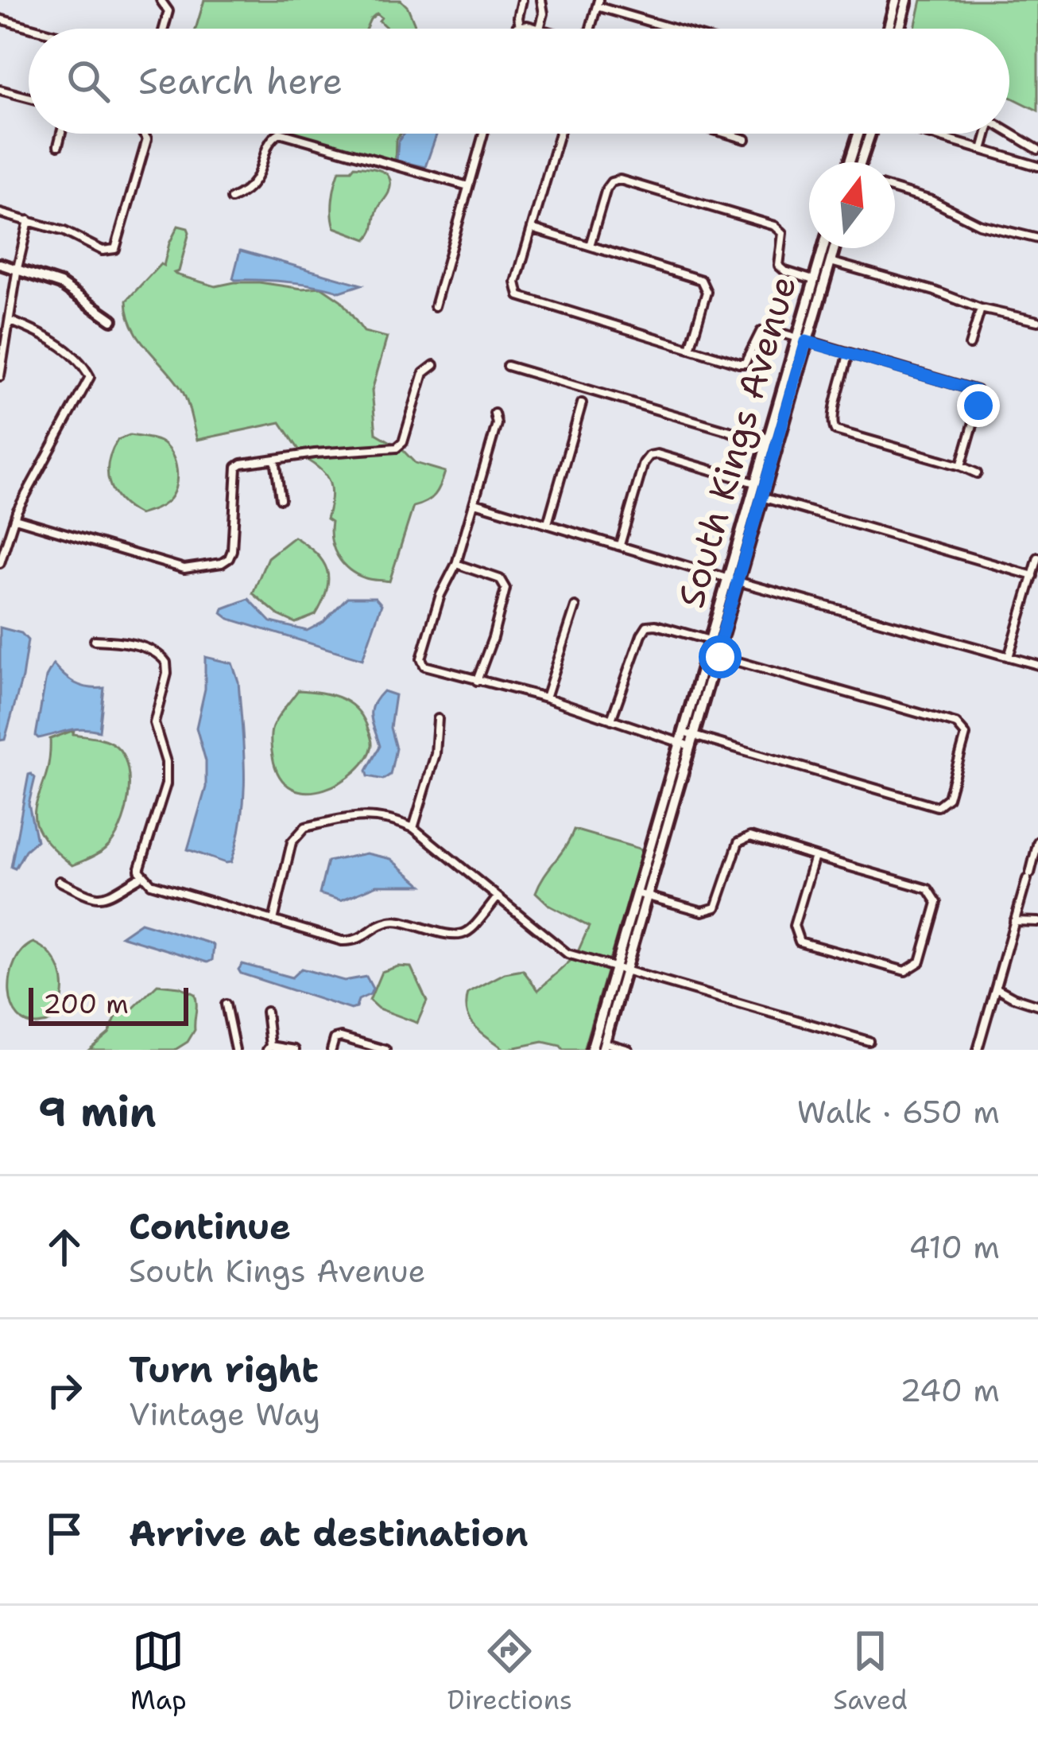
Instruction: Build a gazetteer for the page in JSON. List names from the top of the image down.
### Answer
{
  "streets": {
    "main road": ["South Kings Avenue"]
  },
  "scale_bar": "200 m",
  "north": "top",
  "page": {
    "search": "Search here",
    "scale": "200 m",
    "heading": ["9 min", "Walk · 650 m"],
    "list": [
      ["Continue", "South Kings Avenue", "410 m"],
      ["Turn right", "Vintage Way", "240 m"],
      "Arrive at destination"
    ],
    "nav": ["Map", "Directions", "Saved"]
  }
}
